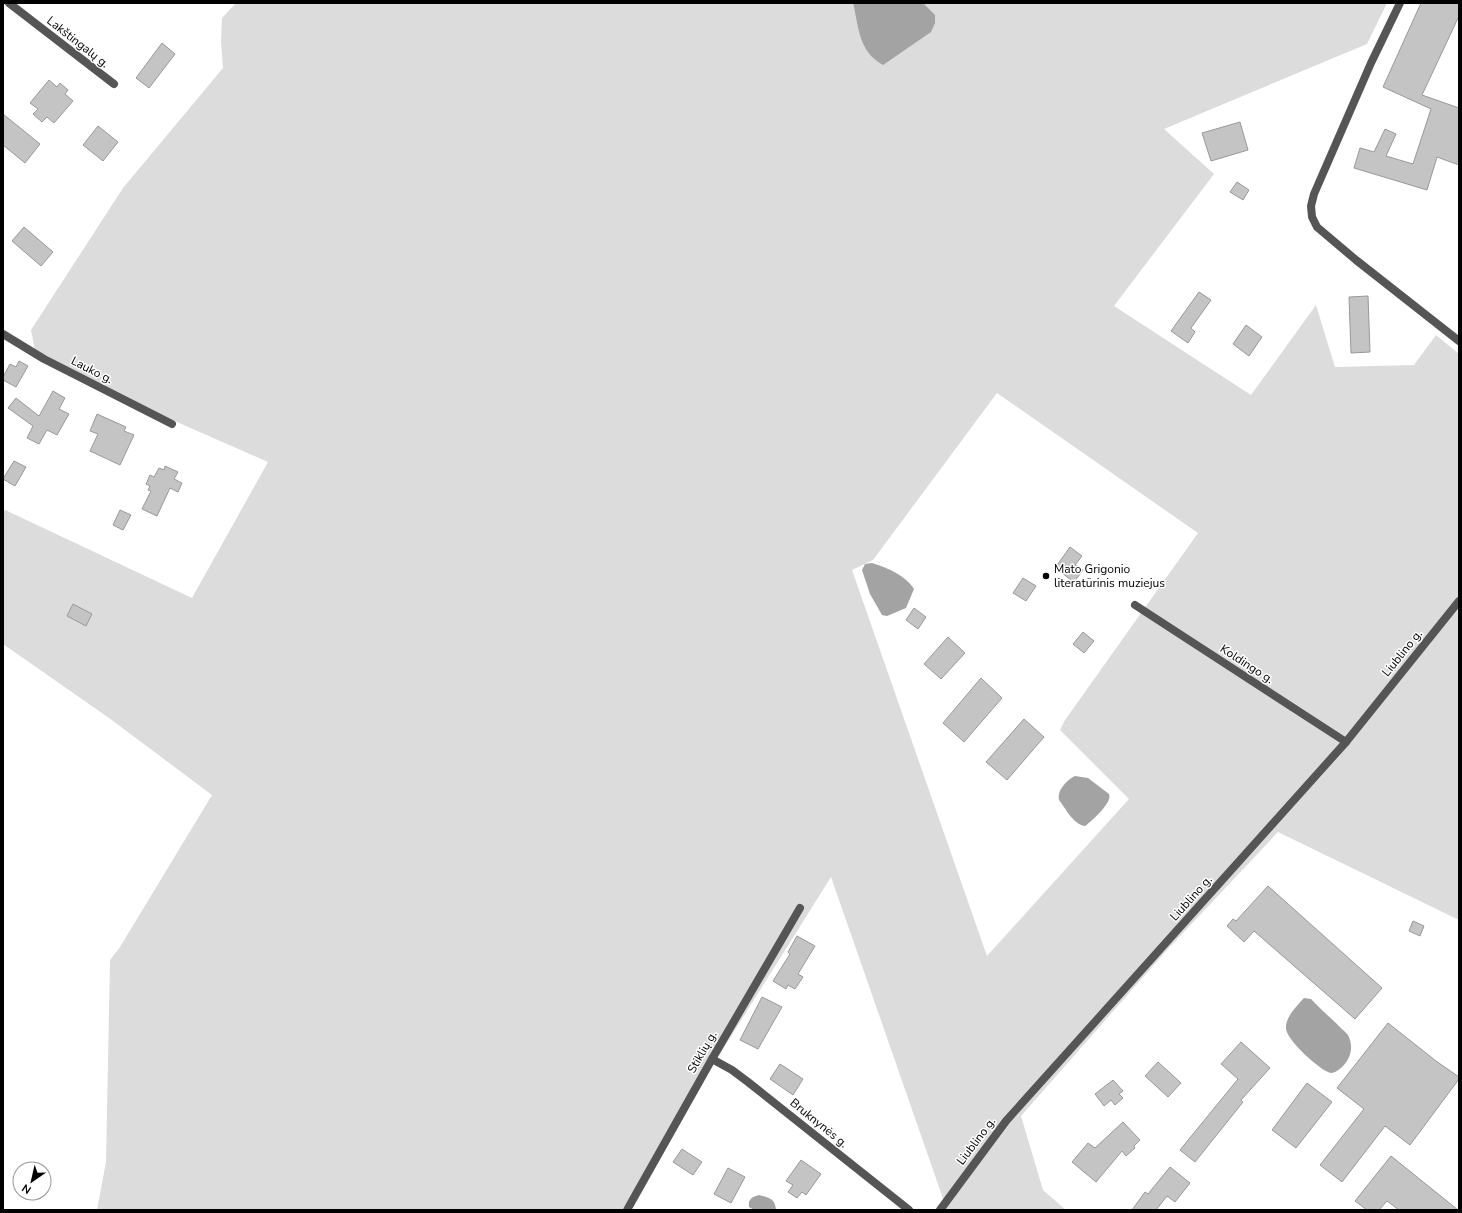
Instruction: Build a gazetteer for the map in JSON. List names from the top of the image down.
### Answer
{
  "streets": {
    "street": [
      "Lakštingalų g.",
      "Lauko g.",
      "Liublino g.",
      "Koldingo g.",
      "Stiklių g.",
      "Bruknynės g."
    ]
  },
  "crossings": [
    ["Liublino g.", "Koldingo g."],
    ["Stiklių g.", "Bruknynės g."]
  ],
  "places": ["Mato Grigonio literatūrinis muziejus"],
  "north": "bottom left"
}
